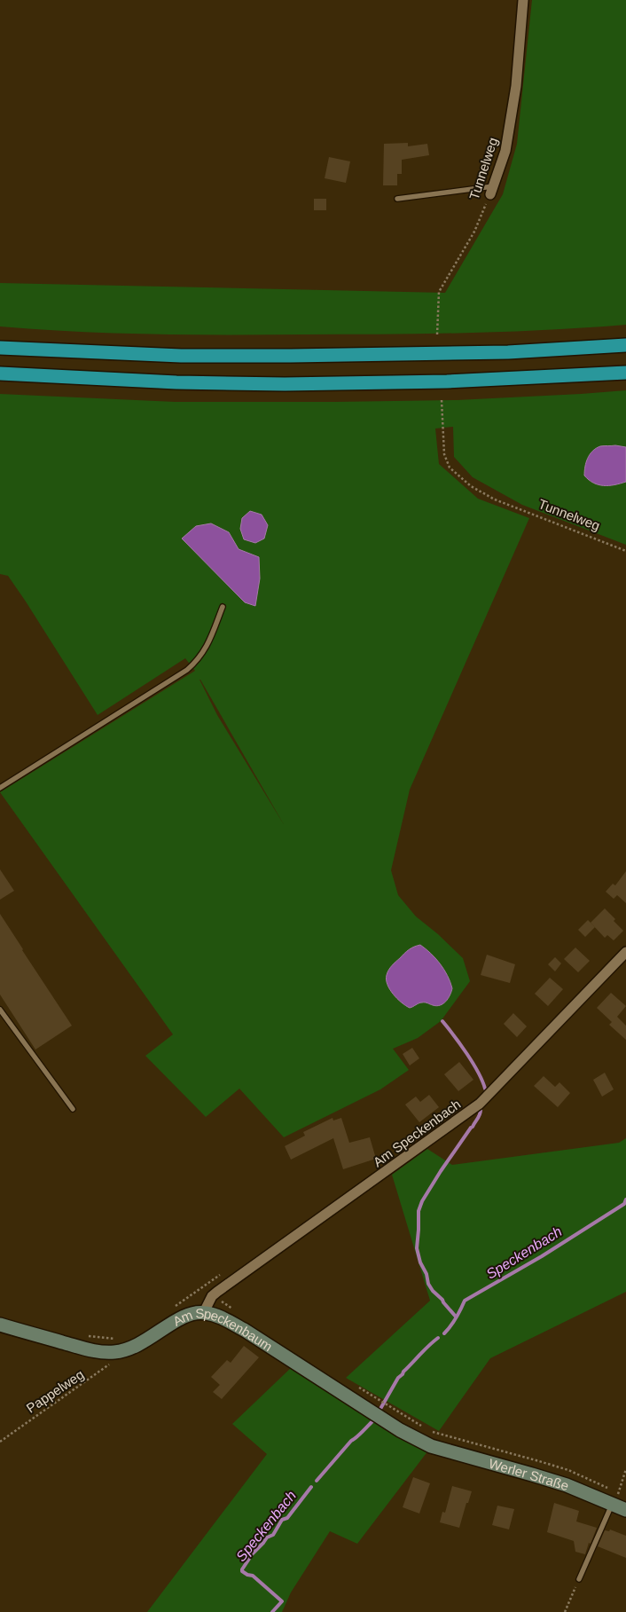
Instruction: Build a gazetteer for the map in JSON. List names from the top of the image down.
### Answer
{
  "streets": {
    "main road": ["Am Speckenbaum", "Werler Straße"],
    "street": ["Tunnelweg", "Am Speckenbach"],
    "path": ["Pappelweg"]
  },
  "crossings": [
    ["Am Speckenbach", "Am Speckenbaum"],
    ["Am Speckenbaum", "Pappelweg"],
    ["Am Speckenbaum", "Werler Straße"]
  ],
  "water": ["Speckenbach"]
}
